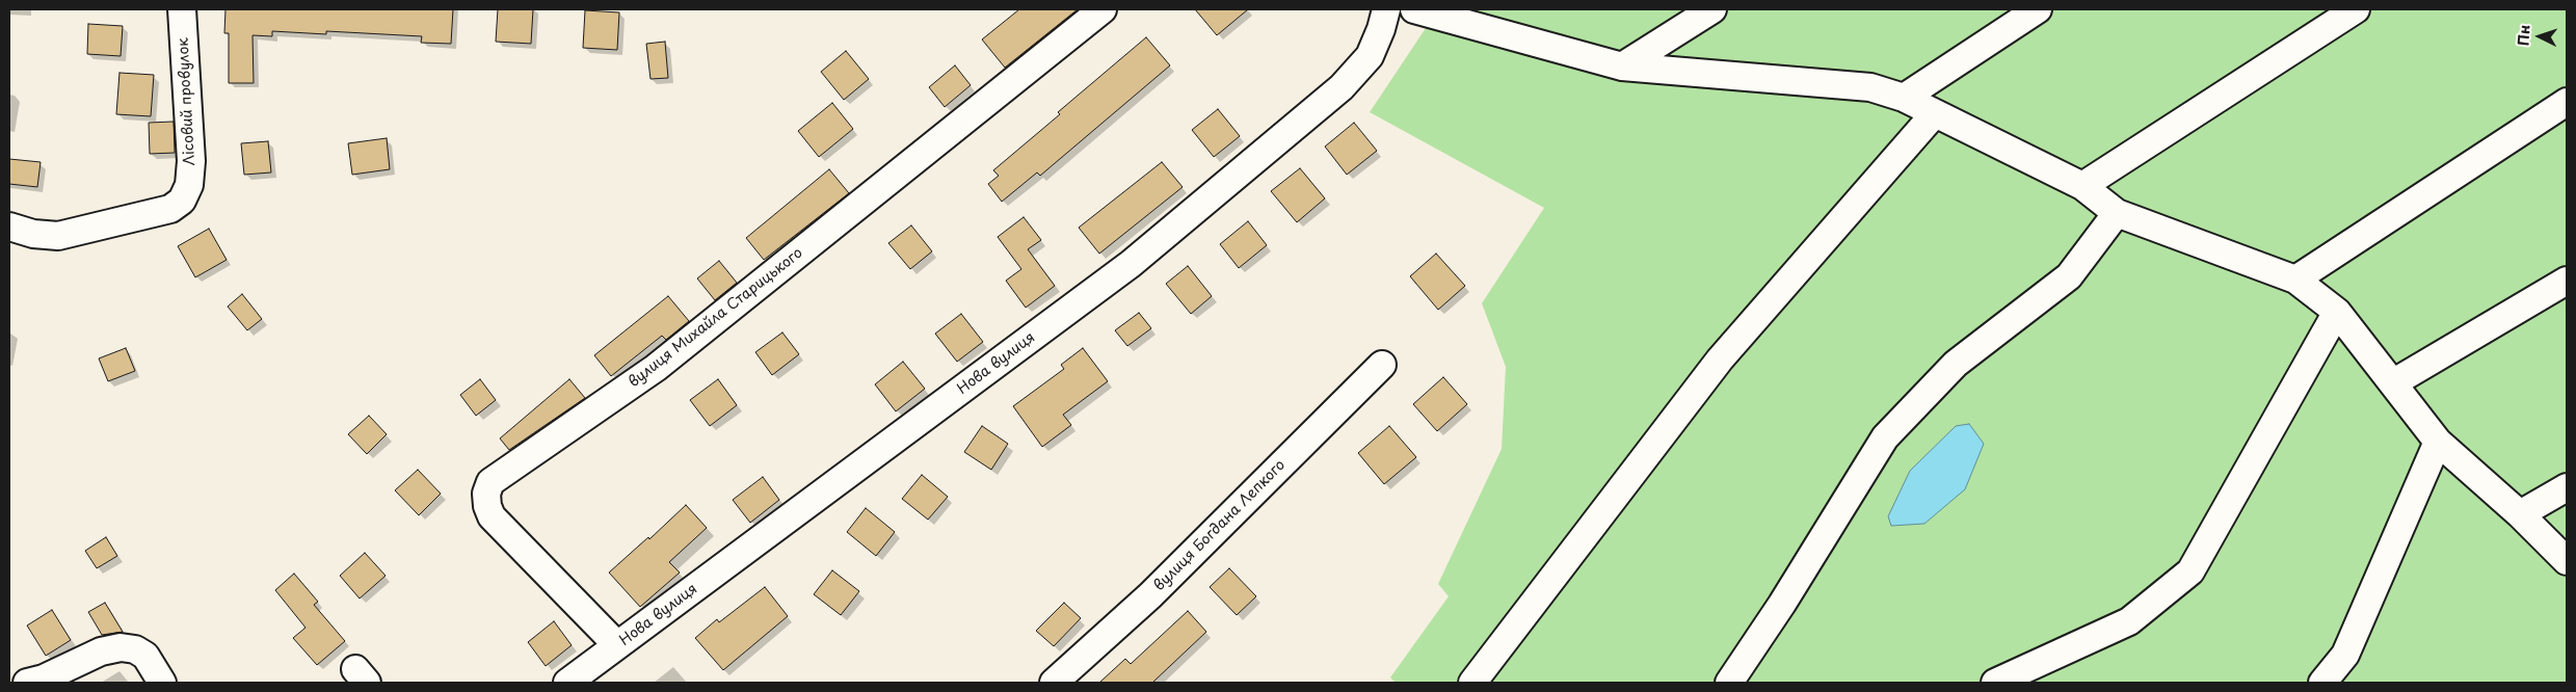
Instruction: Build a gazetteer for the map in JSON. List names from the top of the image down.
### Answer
{
  "streets": {
    "street": [
      "Лісовий провулок",
      "вулиця Михайла Старицького",
      "Нова вулиця",
      "вулиця Богдана Лепкого"
    ]
  },
  "crossings": [
    ["вулиця Михайла Старицького", "Нова вулиця"]
  ],
  "north": "left"
}
